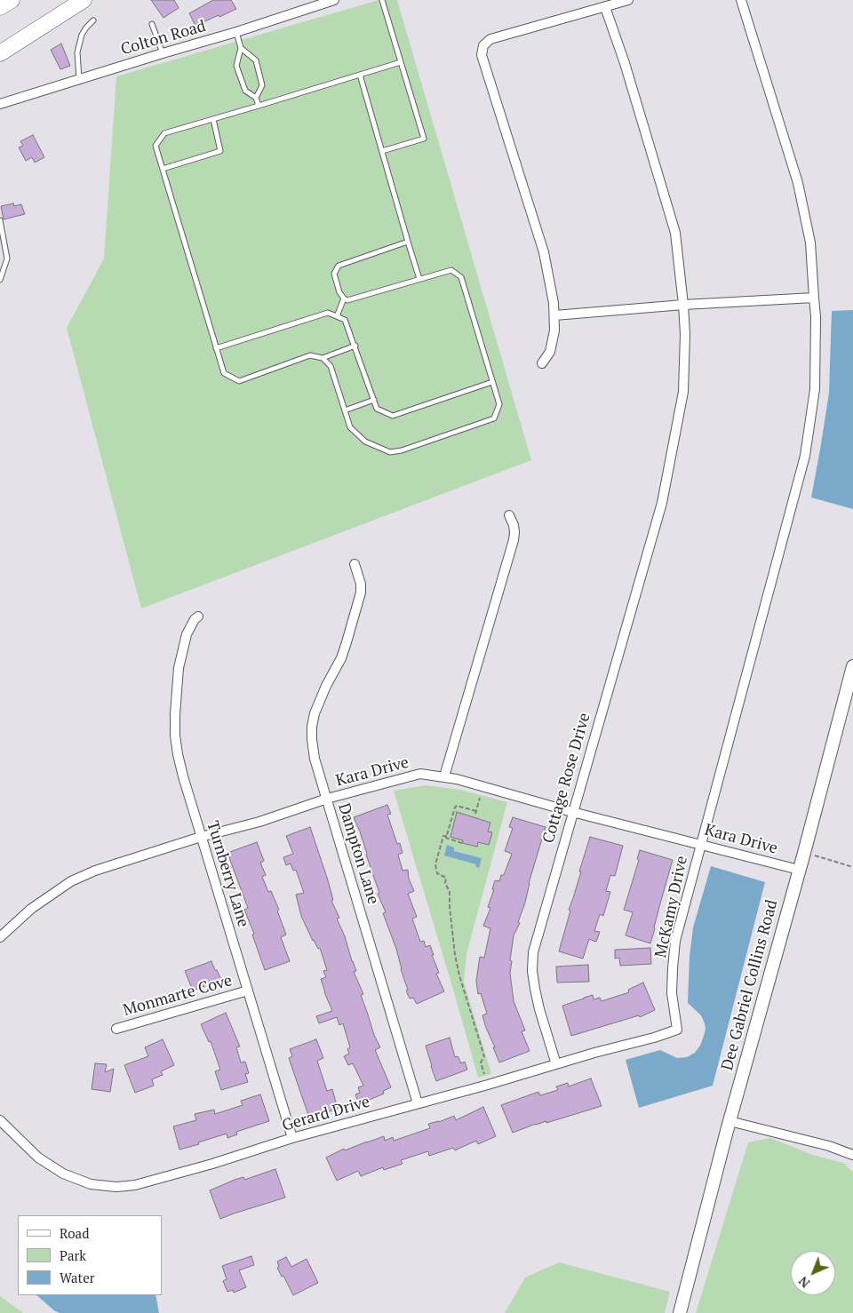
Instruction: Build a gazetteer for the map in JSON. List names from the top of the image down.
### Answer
{
  "streets": {
    "street": [
      "Colton Road",
      "Kara Drive",
      "Cottage Rose Drive",
      "Dampton Lane",
      "Turnberry Lane",
      "McKamy Drive",
      "Dee Gabriel Collins Road",
      "Monmarte Cove",
      "Gerard Drive"
    ]
  },
  "crossings": [
    ["Kara Drive", "Cottage Rose Drive"],
    ["Kara Drive", "Dampton Lane"],
    ["Kara Drive", "Turnberry Lane"],
    ["Kara Drive", "McKamy Drive"],
    ["Kara Drive", "Dee Gabriel Collins Road"],
    ["Cottage Rose Drive", "Gerard Drive"],
    ["Dampton Lane", "Gerard Drive"],
    ["Turnberry Lane", "Monmarte Cove"],
    ["Turnberry Lane", "Gerard Drive"],
    ["McKamy Drive", "Gerard Drive"]
  ],
  "legend": ["Road", "Park", "Water"],
  "north": "bottom left"
}
